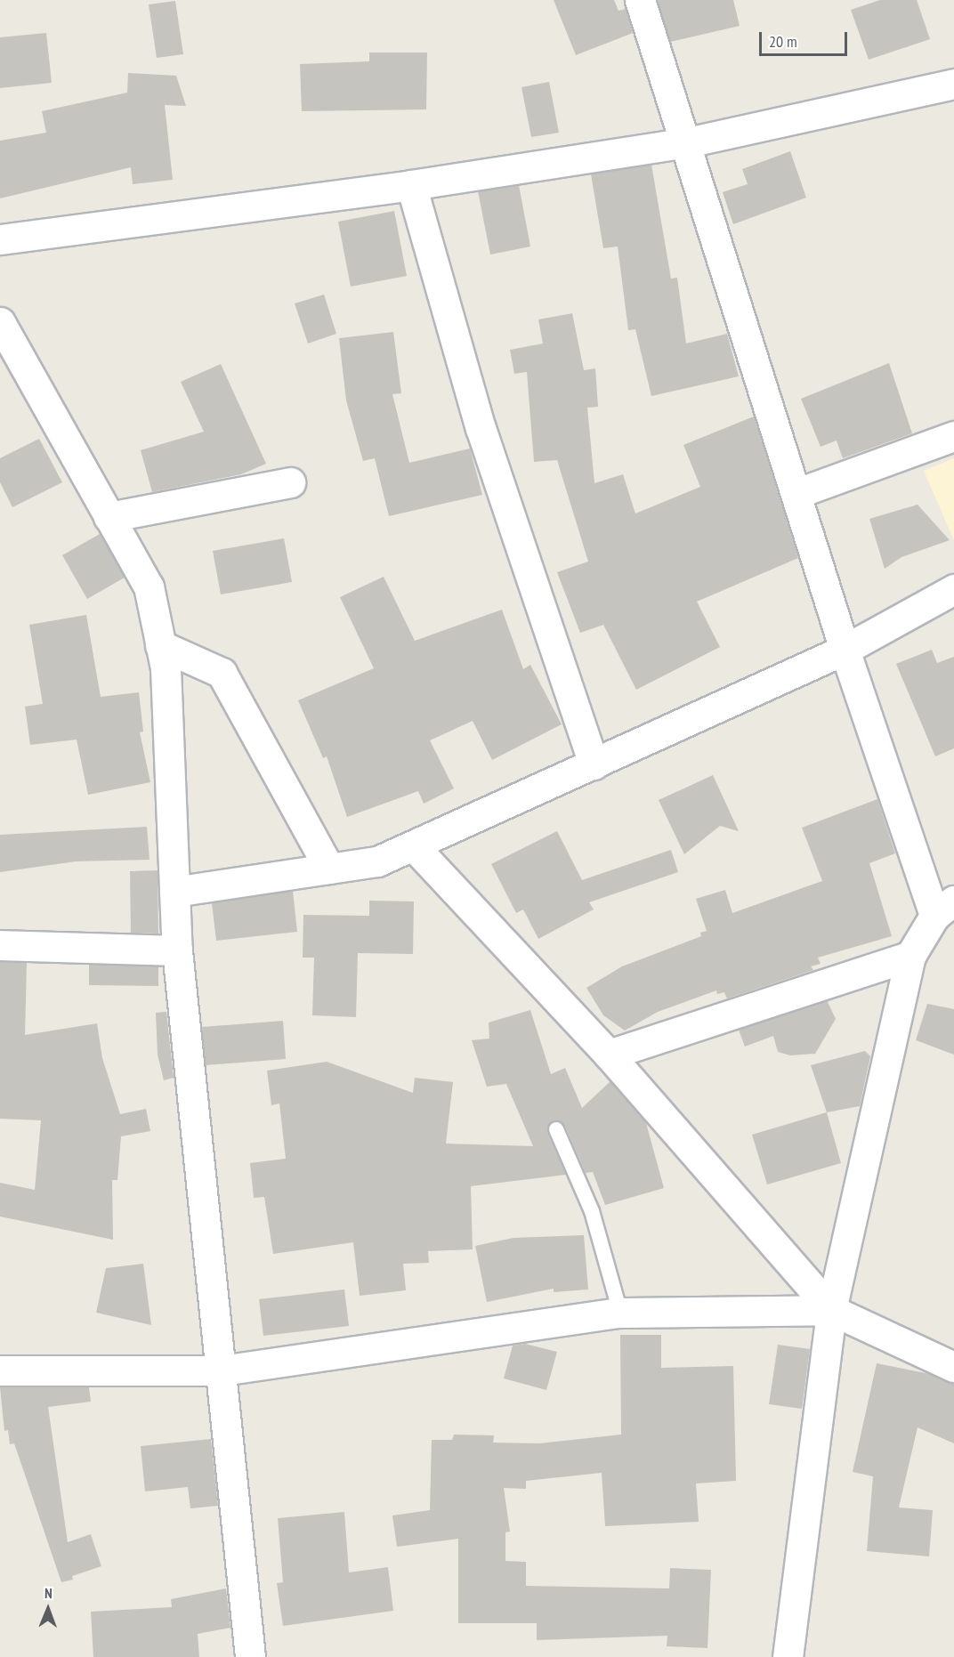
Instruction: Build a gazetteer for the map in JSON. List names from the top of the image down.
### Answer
{
  "scale_bar": "20 m",
  "north": "top"
}
